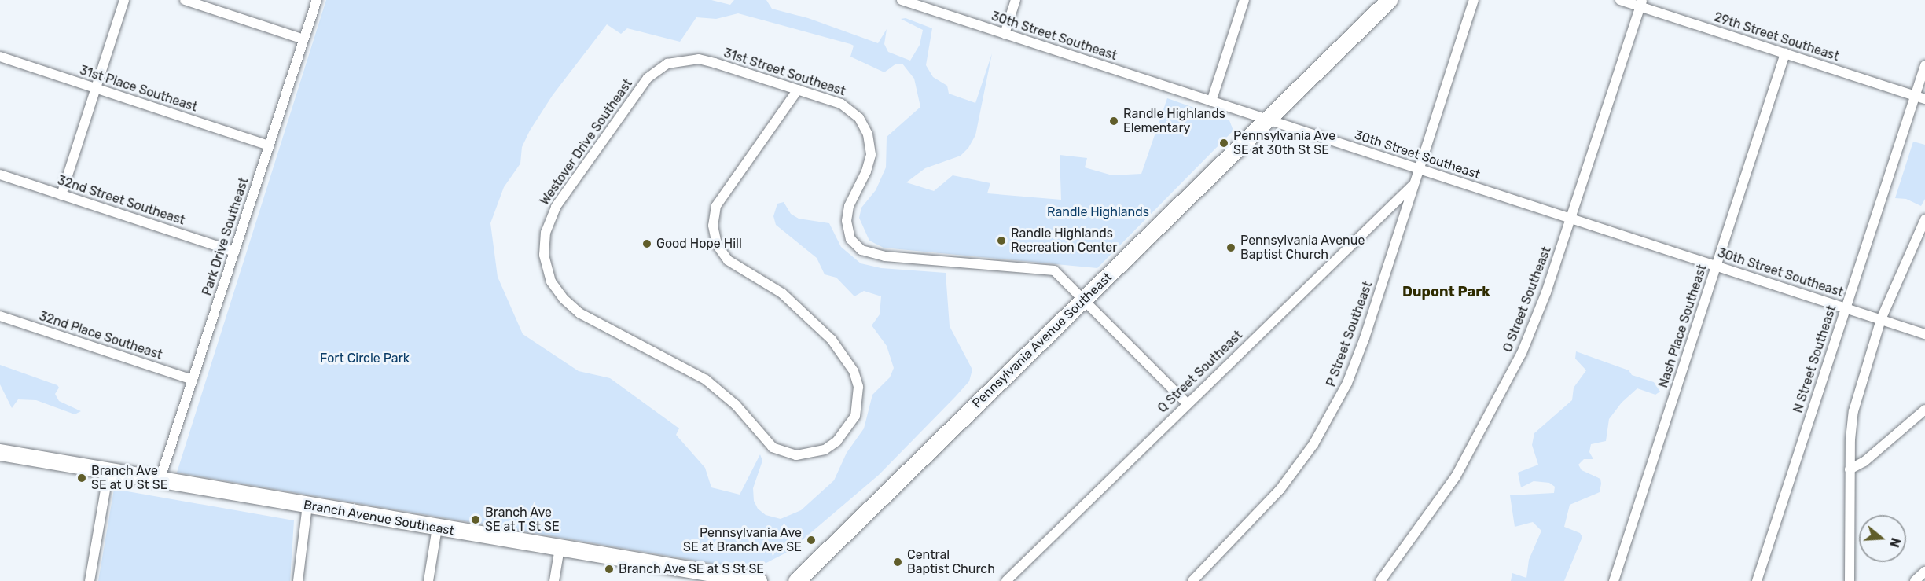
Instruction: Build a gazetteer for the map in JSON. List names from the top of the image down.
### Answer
{
  "streets": {
    "highway": ["Pennsylvania Avenue Southeast", "Branch Avenue Southeast"],
    "street": [
      "30th Street Southeast",
      "29th Street Southeast",
      "31st Street Southeast",
      "31st Place Southeast",
      "Westover Drive Southeast",
      "32nd Street Southeast",
      "Park Drive Southeast",
      "O Street Southeast",
      "Nash Place Southeast",
      "P Street Southeast",
      "32nd Place Southeast",
      "N Street Southeast",
      "Q Street Southeast"
    ]
  },
  "crossings": [
    ["30th Street Southeast", "O Street Southeast"],
    ["30th Street Southeast", "Nash Place Southeast"],
    ["30th Street Southeast", "P Street Southeast"],
    ["30th Street Southeast", "Pennsylvania Avenue Southeast"],
    ["30th Street Southeast", "N Street Southeast"],
    ["29th Street Southeast", "O Street Southeast"],
    ["29th Street Southeast", "Nash Place Southeast"],
    ["29th Street Southeast", "N Street Southeast"],
    ["31st Street Southeast", "Westover Drive Southeast"],
    ["31st Street Southeast", "Pennsylvania Avenue Southeast"],
    ["31st Street Southeast", "Q Street Southeast"],
    ["31st Place Southeast", "Park Drive Southeast"],
    ["32nd Street Southeast", "Park Drive Southeast"],
    ["Park Drive Southeast", "32nd Place Southeast"],
    ["Park Drive Southeast", "Branch Avenue Southeast"],
    ["P Street Southeast", "Q Street Southeast"]
  ],
  "districts": ["Dupont Park"],
  "parks": ["Randle Highlands", "Fort Circle Park"],
  "places": [
    "Randle Highlands Elementary",
    "Pennsylvania Ave SE at 30th St SE",
    "Randle Highlands Recreation Center",
    "Good Hope Hill",
    "Pennsylvania Avenue Baptist Church",
    "Branch Ave SE at U St SE",
    "Branch Ave SE at T St SE",
    "Pennsylvania Ave SE at Branch Ave SE",
    "Central Baptist Church",
    "Branch Ave SE at S St SE"
  ],
  "north": "right"
}
